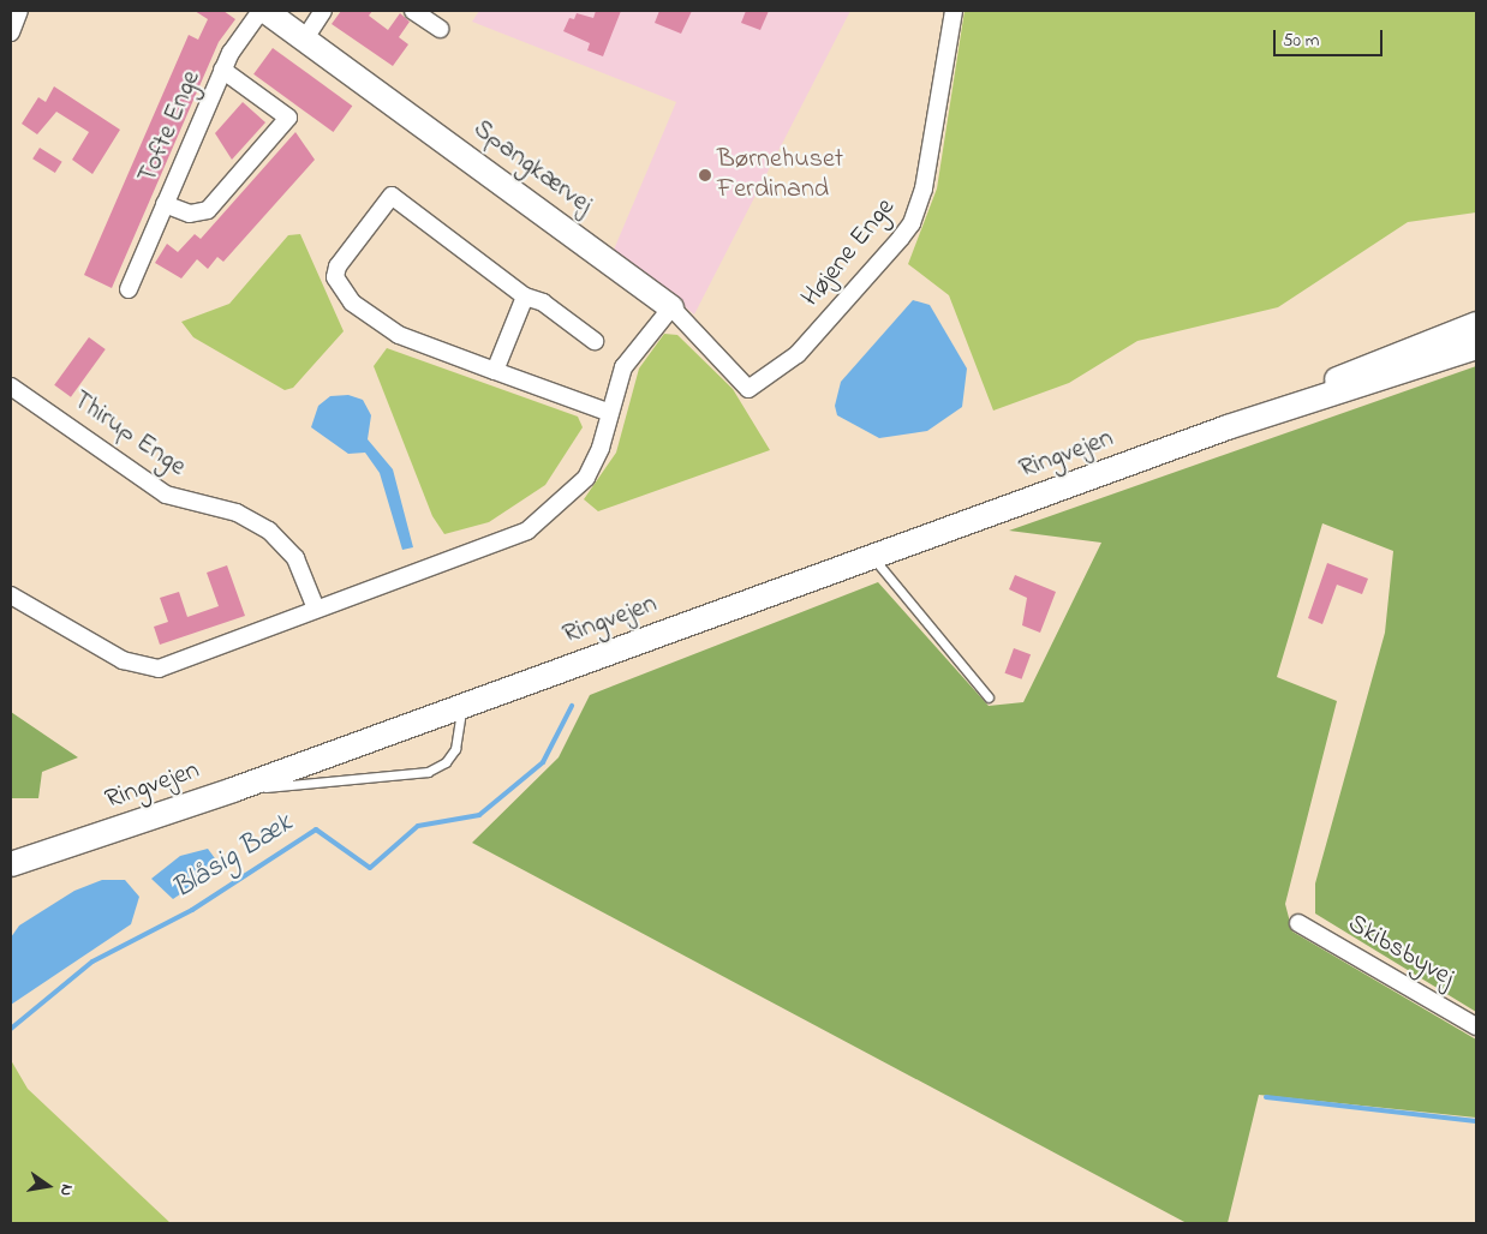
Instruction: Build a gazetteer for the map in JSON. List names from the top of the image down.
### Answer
{
  "streets": {
    "main road": ["Spangkærvej", "Ringvejen"],
    "street": [
      "Tofte Enge",
      "Højene Enge",
      "Thirup Enge",
      "Skibsbyvej"
    ]
  },
  "crossings": [
    ["Spangkærvej", "Højene Enge"]
  ],
  "water": ["Blåsig Bæk"],
  "places": ["Børnehuset Ferdinand"],
  "scale_bar": "50 m",
  "north": "right"
}
